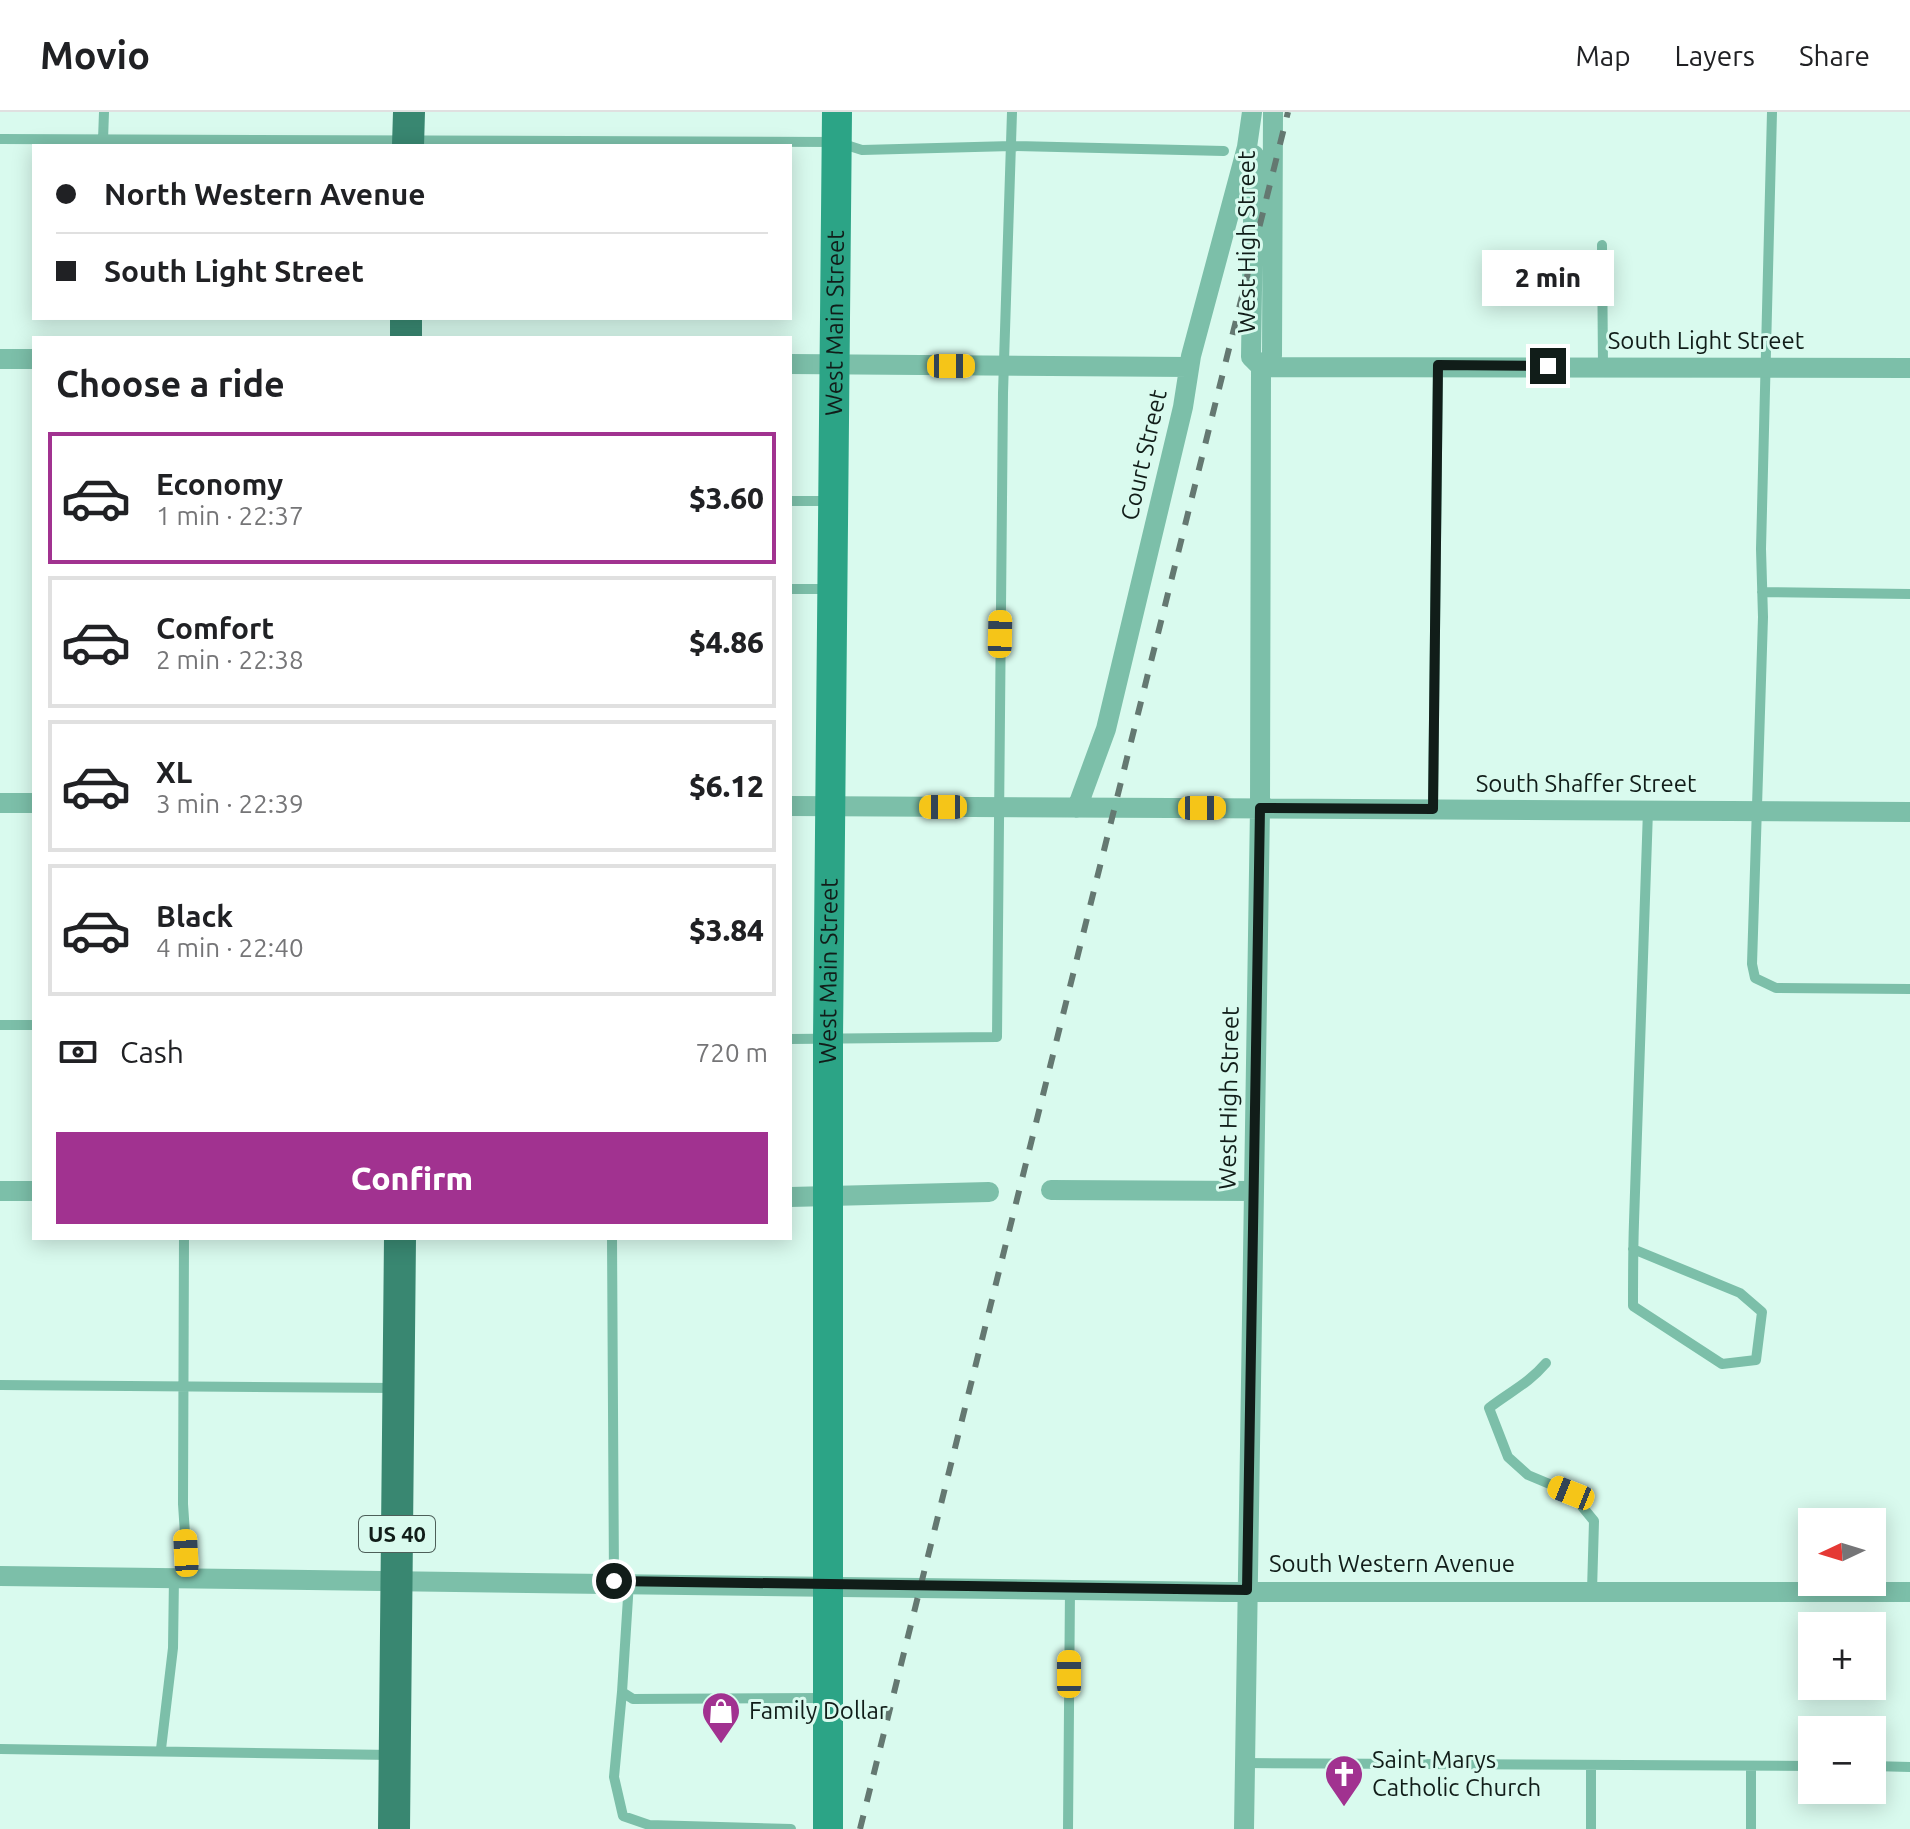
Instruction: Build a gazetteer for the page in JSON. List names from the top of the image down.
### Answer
{
  "streets": {
    "main road": ["US 40"],
    "street": [
      "West High Street",
      "West Main Street",
      "South Light Street",
      "Court Street",
      "South Shaffer Street",
      "South Western Avenue"
    ]
  },
  "crossings": [
    ["West High Street", "South Light Street"],
    ["West High Street", "Court Street"],
    ["West High Street", "South Shaffer Street"],
    ["West High Street", "South Western Avenue"],
    ["West Main Street", "South Shaffer Street"],
    ["West Main Street", "South Western Avenue"],
    ["Court Street", "South Shaffer Street"],
    ["US 40", "South Western Avenue"]
  ],
  "places": {
    "shop": ["Family Dollar"],
    "church": ["Saint Marys Catholic Church"]
  },
  "north": "left",
  "page": {
    "header": "Movio",
    "nav": ["Map", "Layers", "Share"],
    "banner": ["North Western Avenue", "South Light Street"],
    "bubble": "2 min",
    "heading": "Choose a ride",
    "list": [
      {
        "name": "Economy",
        "note": "1 min · 22:37",
        "value": "$3.60"
      },
      {
        "name": "Comfort",
        "note": "2 min · 22:38",
        "value": "$4.86"
      },
      {
        "name": "XL",
        "note": "3 min · 22:39",
        "value": "$6.12"
      },
      {
        "name": "Black",
        "note": "4 min · 22:40",
        "value": "$3.84"
      }
    ],
    "pay": ["Cash", "720 m"],
    "buttons": "Confirm",
    "map_buttons": ["+", "−"]
  }
}
